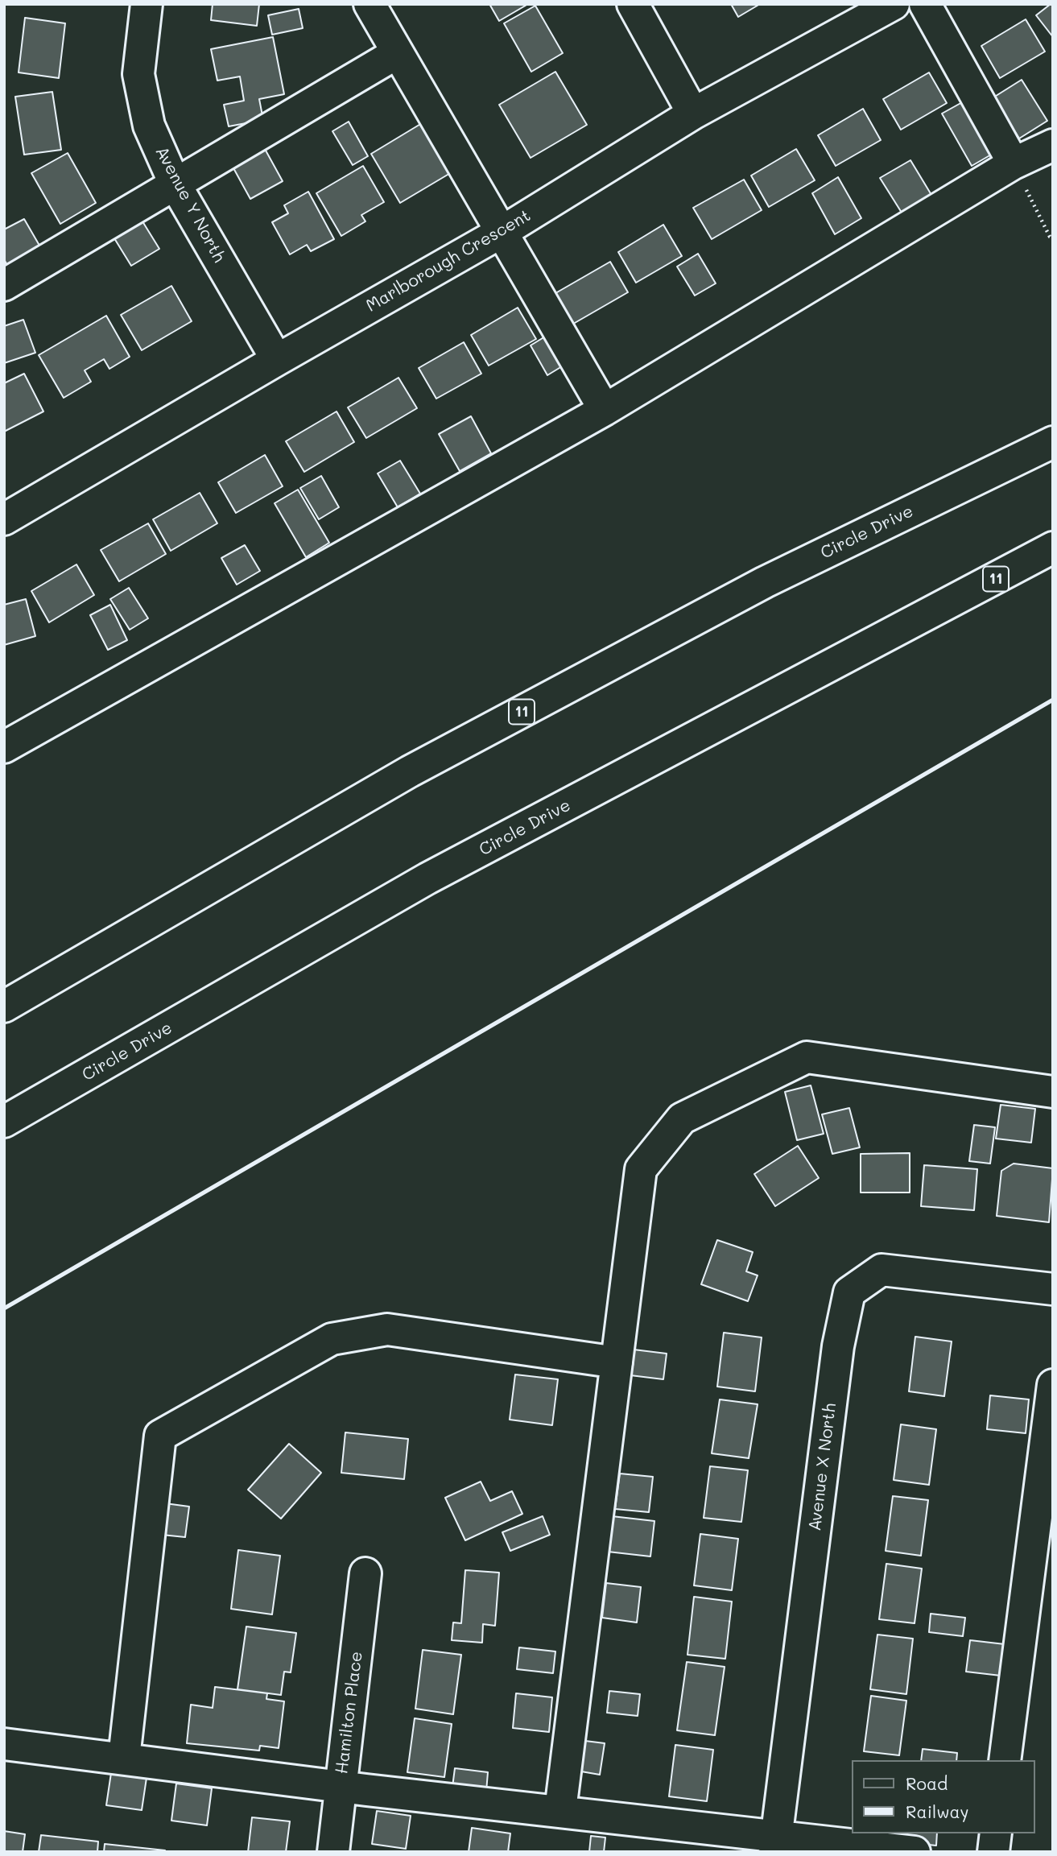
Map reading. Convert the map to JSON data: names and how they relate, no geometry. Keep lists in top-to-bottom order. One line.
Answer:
{"streets":{"main road":["Avenue Y North","Marlborough Crescent","Circle Drive","11","Avenue X North","Hamilton Place"]},"crossings":[["Avenue Y North","Marlborough Crescent"]],"legend":["Road","Railway"]}
